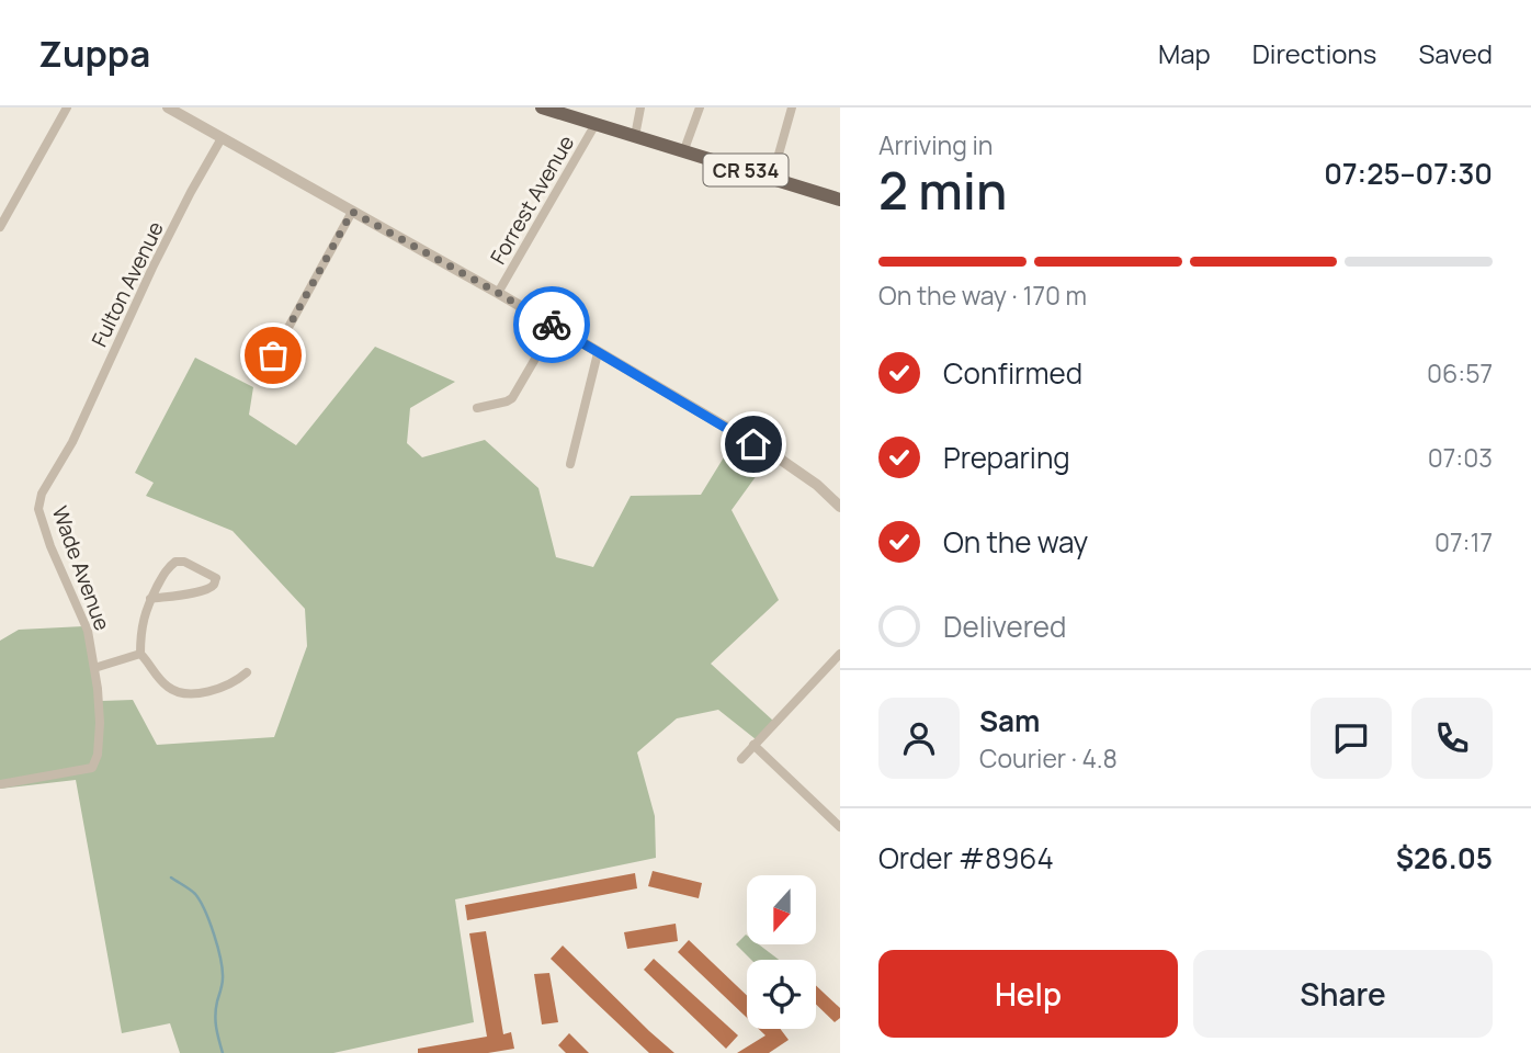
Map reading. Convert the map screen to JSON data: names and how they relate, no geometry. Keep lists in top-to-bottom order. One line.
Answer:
{"streets":{"main road":["CR 534"],"street":["Forrest Avenue","Fulton Avenue","Wade Avenue"]},"crossings":[["CR 534","Forrest Avenue"],["Fulton Avenue","Wade Avenue"]],"north":"bottom","page":{"header":"Zuppa","nav":["Map","Directions","Saved"],"heading":["2 min","Arriving in","07:25–07:30"],"panel":["Sam","Courier · 4.8","Order #8964","$26.05"],"bar":"On the way · 170 m","list":[["Confirmed","06:57"],["Preparing","07:03"],["On the way","07:17"],"Delivered"],"buttons":["Help","Share"]}}
